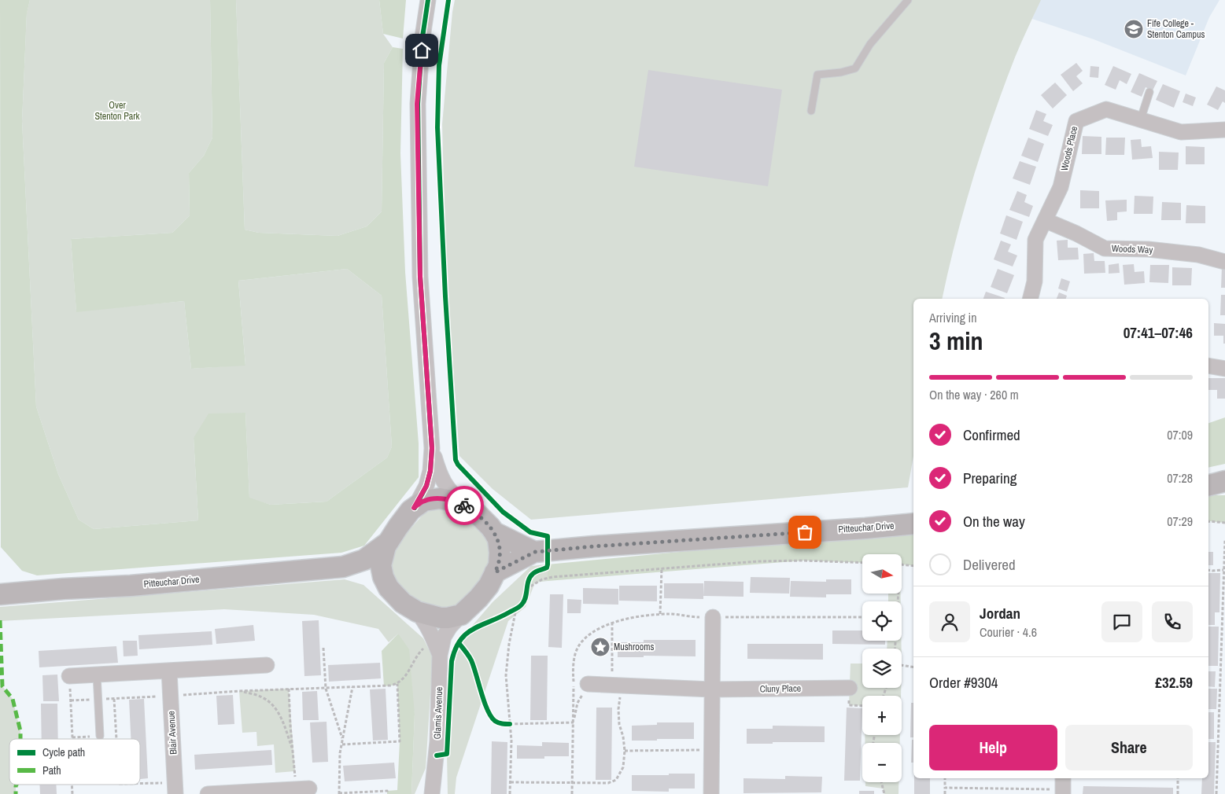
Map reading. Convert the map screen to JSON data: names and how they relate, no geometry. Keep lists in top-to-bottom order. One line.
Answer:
{"streets":{"street":["Woods Place","Woods Way","Pitteuchar Drive","Cluny Place","Glamis Avenue","Blair Avenue"]},"crossings":[["Woods Place","Woods Way"],["Pitteuchar Drive","Glamis Avenue"]],"parks":["Over Stenton Park"],"places":{"school or university":["Fife College - Stenton Campus"],"place":["Mushrooms"]},"legend":["Cycle path","Path"],"north":"right","page":{"heading":["3 min","Arriving in","07:41–07:46"],"panel":["Jordan","Courier · 4.6","Order #9304","£32.59"],"bar":"On the way · 260 m","list":[["Confirmed","07:09"],["Preparing","07:28"],["On the way","07:29"],"Delivered"],"map_buttons":["+","−"],"buttons":["Help","Share"]}}
